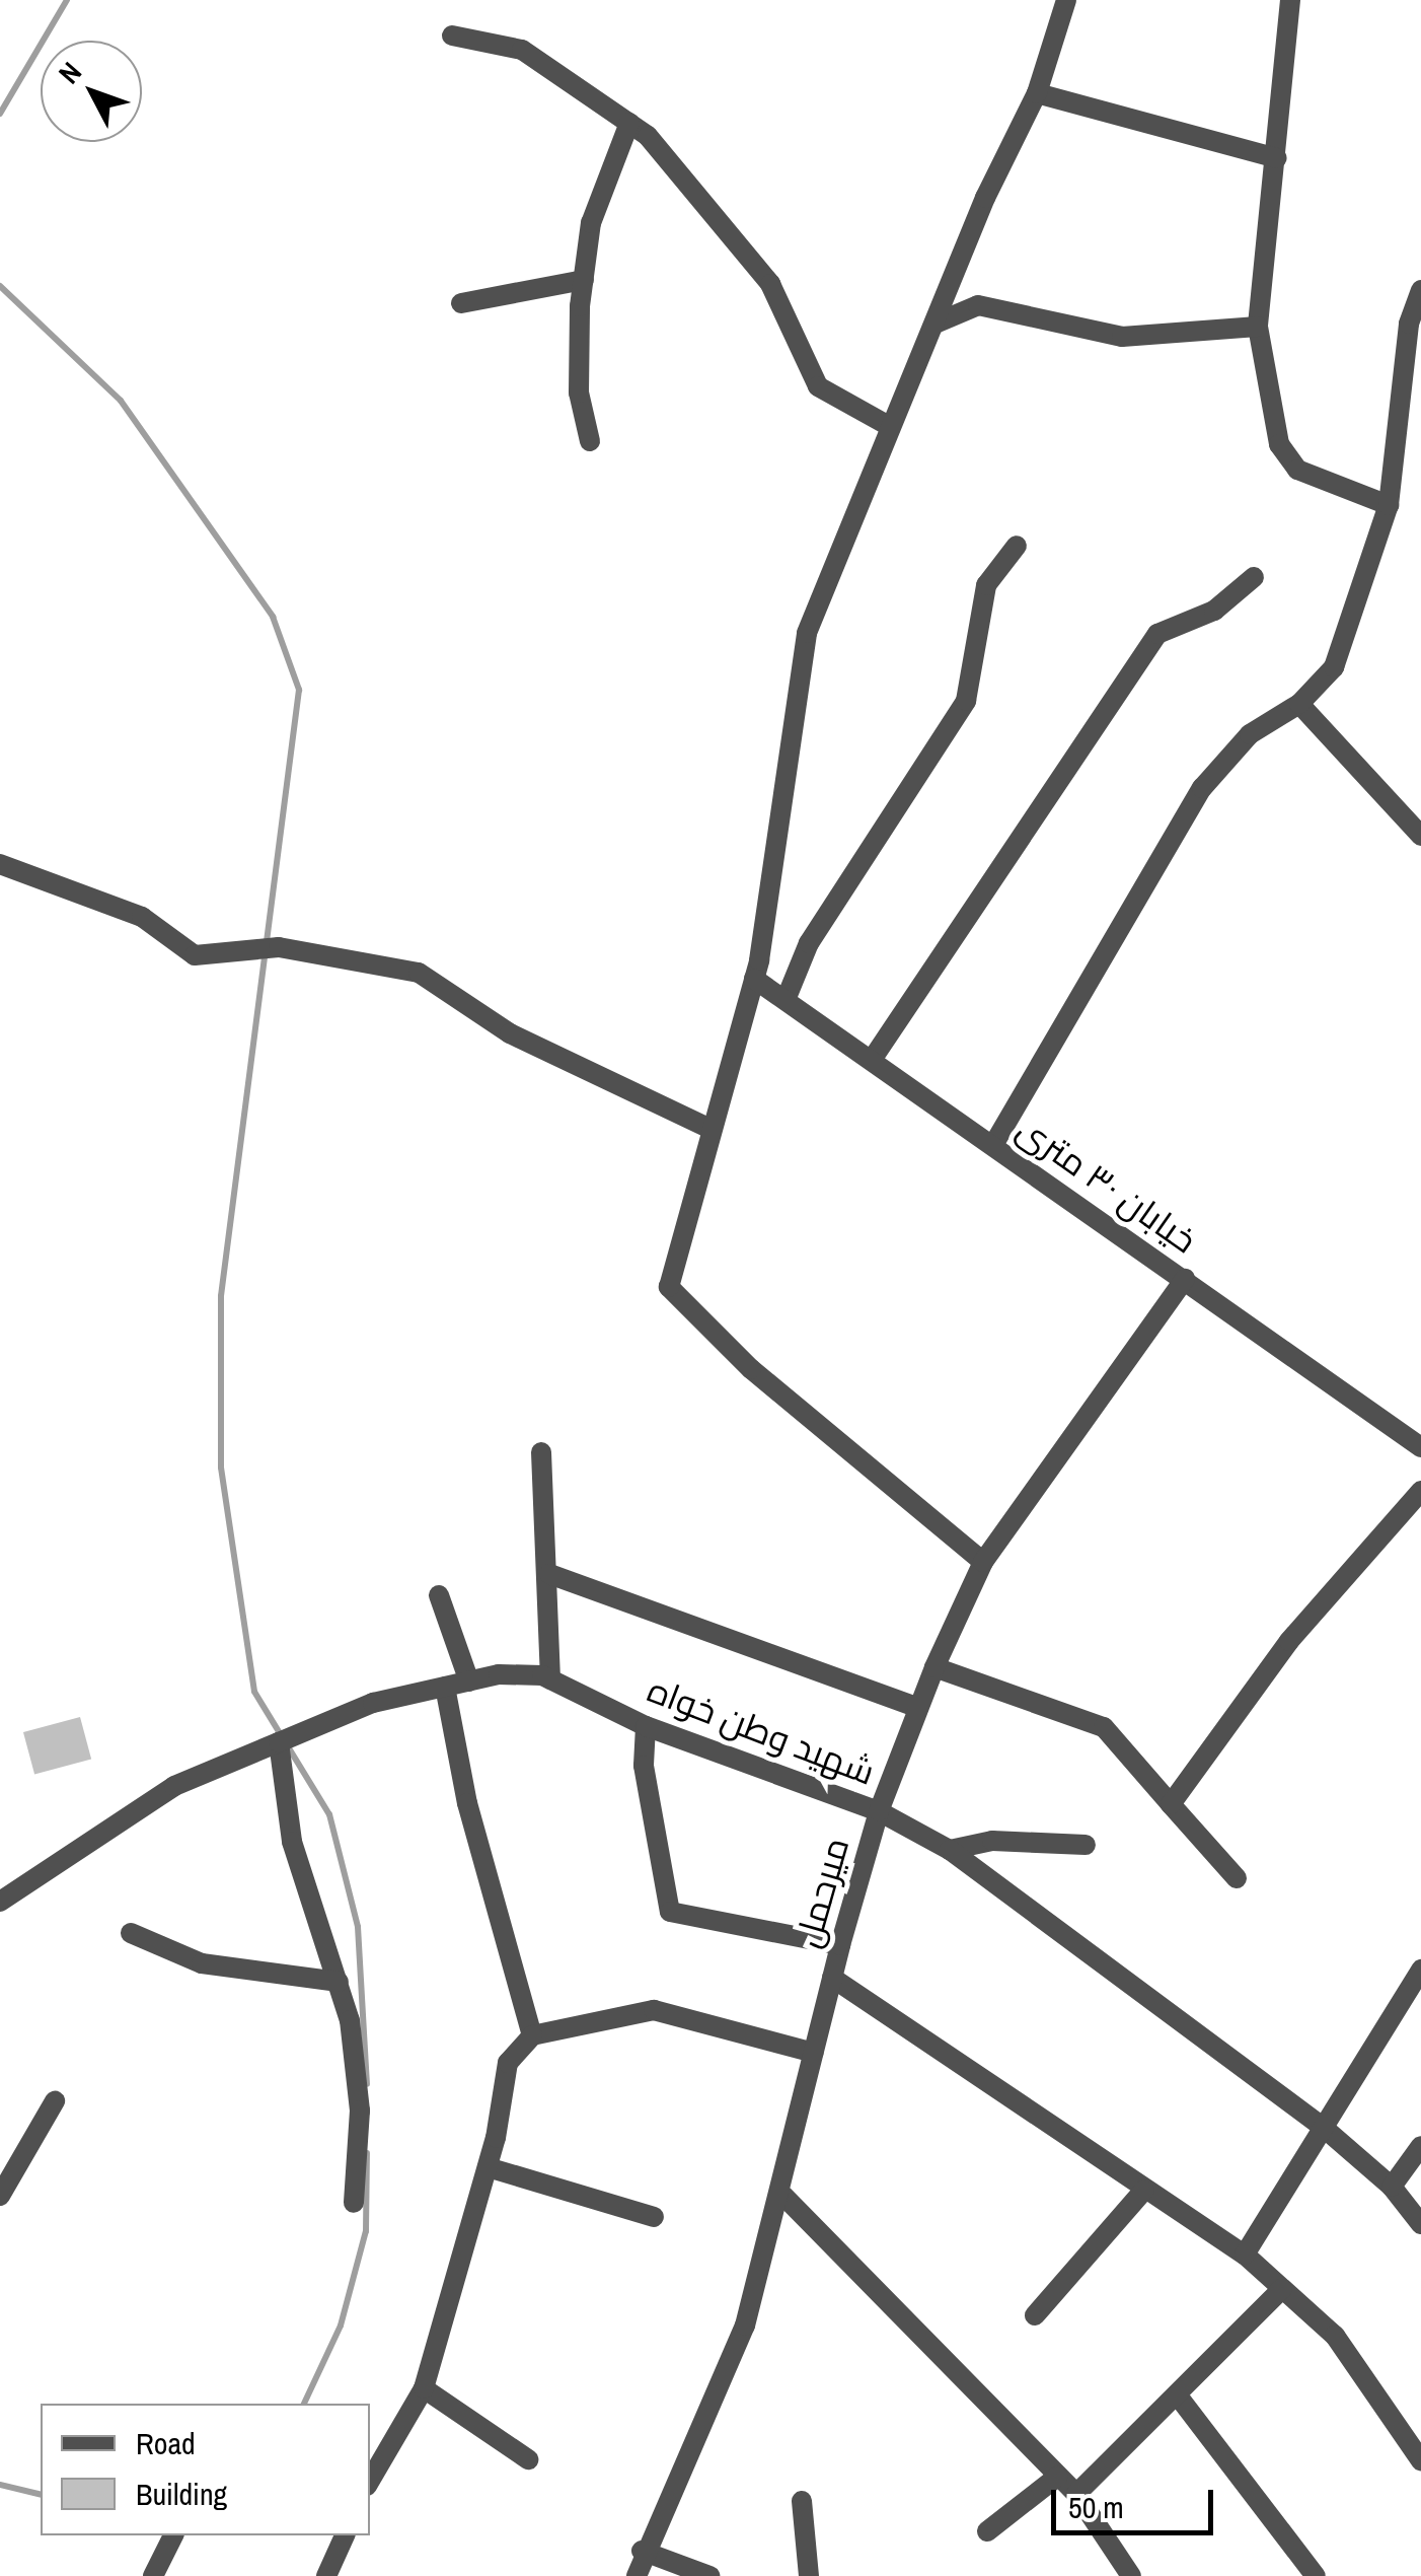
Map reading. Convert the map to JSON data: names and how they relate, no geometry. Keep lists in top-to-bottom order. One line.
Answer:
{"streets":{"street":["خیابان ۳۰ متری","شهید وطن خواه","میرحمل"]},"crossings":[["خیابان ۳۰ متری","میرحمل"],["شهید وطن خواه","میرحمل"]],"legend":["Road","Building"],"scale_bar":"50 m","north":"top left"}
